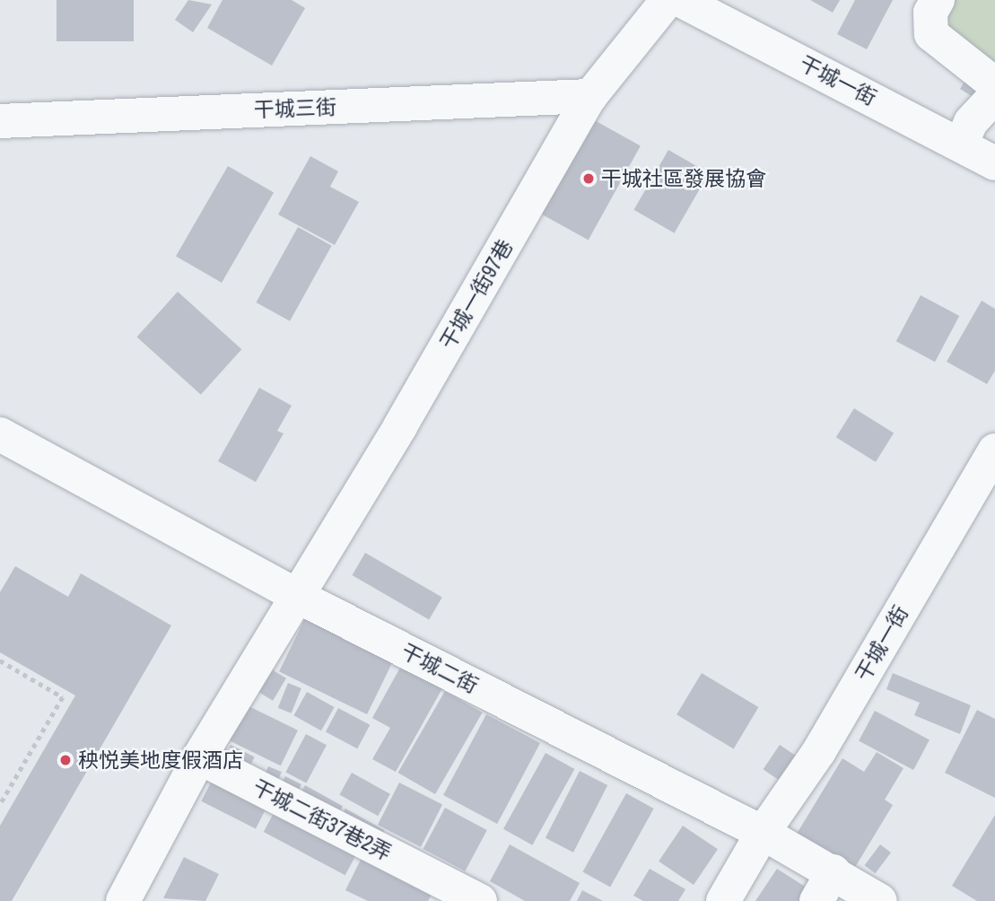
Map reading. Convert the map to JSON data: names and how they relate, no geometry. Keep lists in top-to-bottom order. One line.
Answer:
{"streets":{"street":["干城一街","干城三街","干城一街97巷","干城二街","干城二街37巷2弄"]},"crossings":[["干城一街","干城二街"],["干城三街","干城一街97巷"],["干城一街97巷","干城二街"]],"places":["干城社區發展協會","秧悦美地度假酒店"]}
